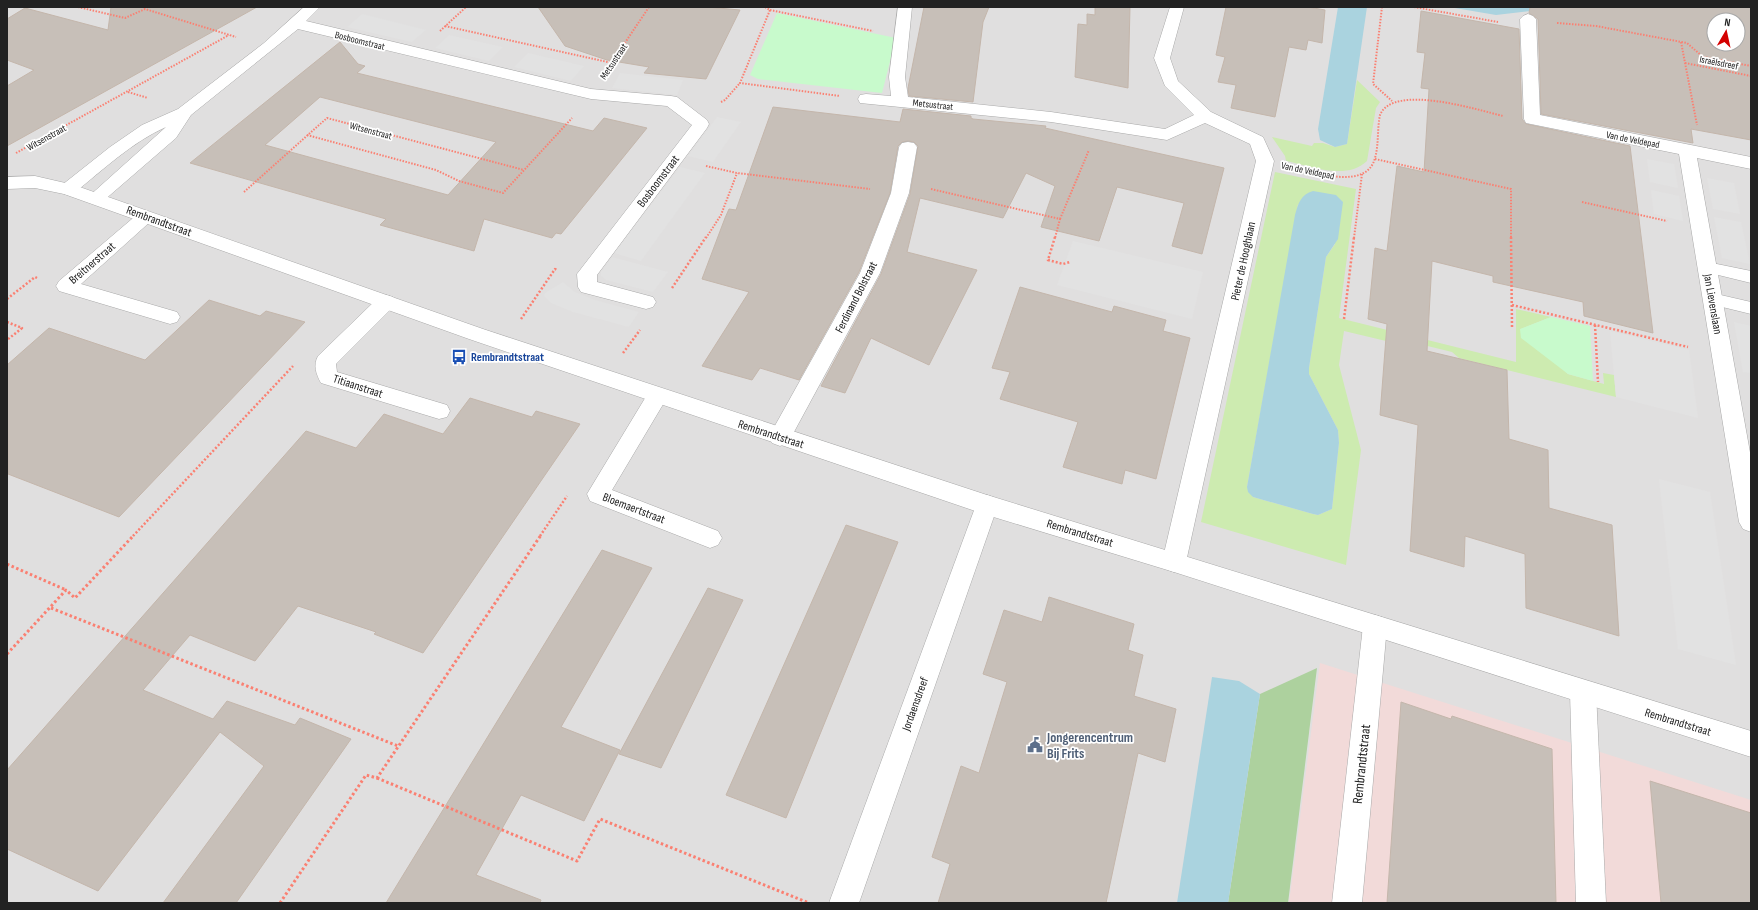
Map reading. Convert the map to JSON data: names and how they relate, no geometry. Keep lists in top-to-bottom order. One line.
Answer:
{"streets":{"street":["Bosboomstraat","Metsustraat","Van de Veldepad","Rembrandtstraat","Pieter de Hooghlaan","Breitnerstraat","Ferdinand Bolstraat","Jan Lievenslaan","Titiaanstraat","Bloemaertstraat","Jordaensdreef"],"path":["Israëlsdreef","Witsenstraat"]},"crossings":[["Bosboomstraat","Metsustraat"],["Witsenstraat","Rembrandtstraat"],["Van de Veldepad","Pieter de Hooghlaan"],["Van de Veldepad","Jan Lievenslaan"],["Rembrandtstraat","Pieter de Hooghlaan"],["Rembrandtstraat","Breitnerstraat"],["Rembrandtstraat","Ferdinand Bolstraat"],["Rembrandtstraat","Titiaanstraat"],["Rembrandtstraat","Bloemaertstraat"],["Rembrandtstraat","Jordaensdreef"]],"places":{"bus stop":["Rembrandtstraat"],"public building":["Jongerencentrum Bij Frits"]},"north":"top"}
